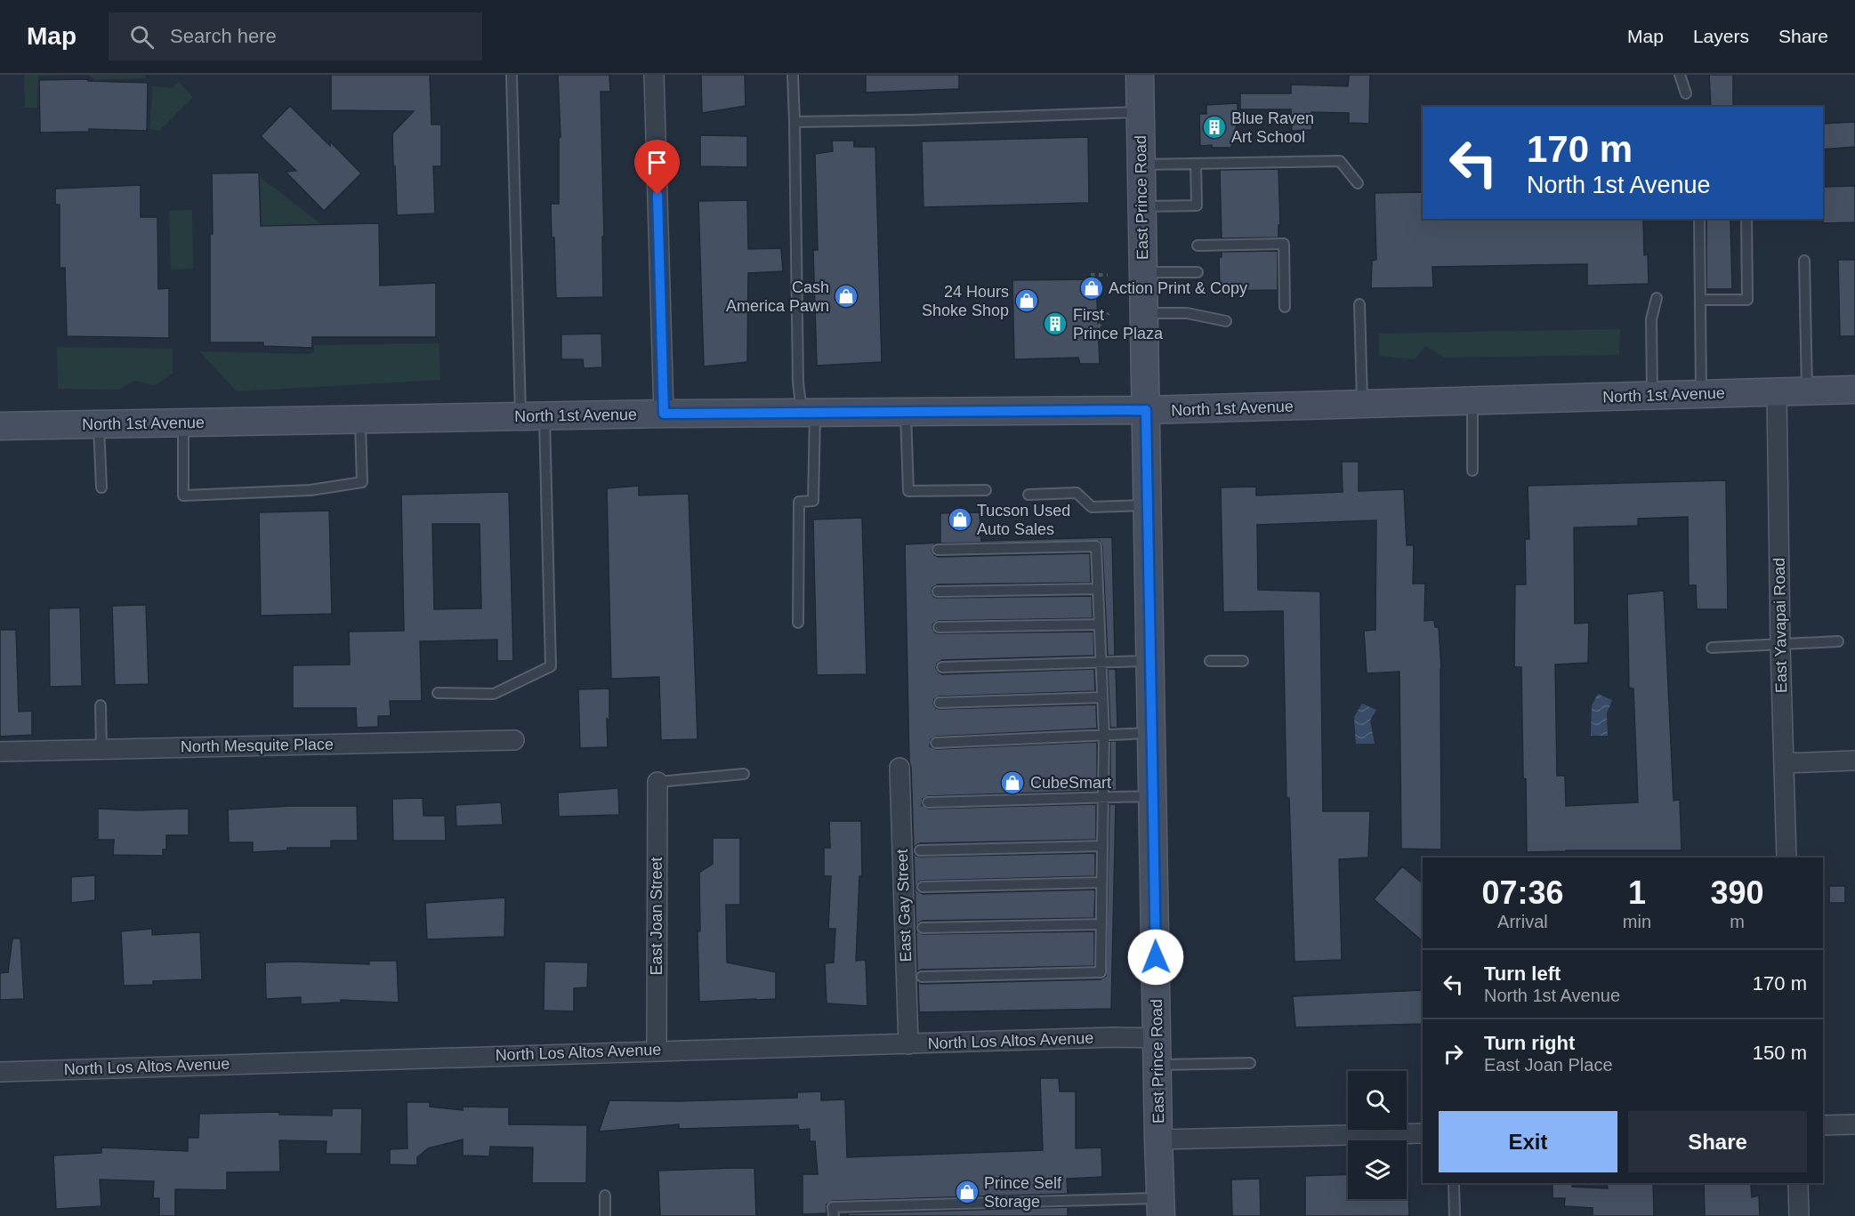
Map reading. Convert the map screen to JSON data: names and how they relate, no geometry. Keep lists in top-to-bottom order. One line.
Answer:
{"streets":{"main road":["East Prince Road","North 1st Avenue"],"street":["East Yavapai Road","North Mesquite Place","East Gay Street","East Joan Street","North Los Altos Avenue"]},"crossings":[["East Prince Road","North 1st Avenue"],["East Prince Road","North Los Altos Avenue"],["North 1st Avenue","East Yavapai Road"],["East Gay Street","North Los Altos Avenue"],["East Joan Street","North Los Altos Avenue"]],"places":{"building":["Blue Raven Art School","First Prince Plaza"],"shop":["Action Print & Copy","Cash America Pawn","24 Hours Shoke Shop","Tucson Used Auto Sales","CubeSmart","Prince Self Storage"]},"page":{"header":"Map","search":"Search here","nav":["Map","Layers","Share"],"turn":["170 m","North 1st Avenue"],"eta":["07:36","Arrival","1","min","390","m"],"list":[{"name":"Turn left","note":"North 1st Avenue","value":"170 m"},{"name":"Turn right","note":"East Joan Place","value":"150 m"}],"buttons":["Exit","Share"]}}
